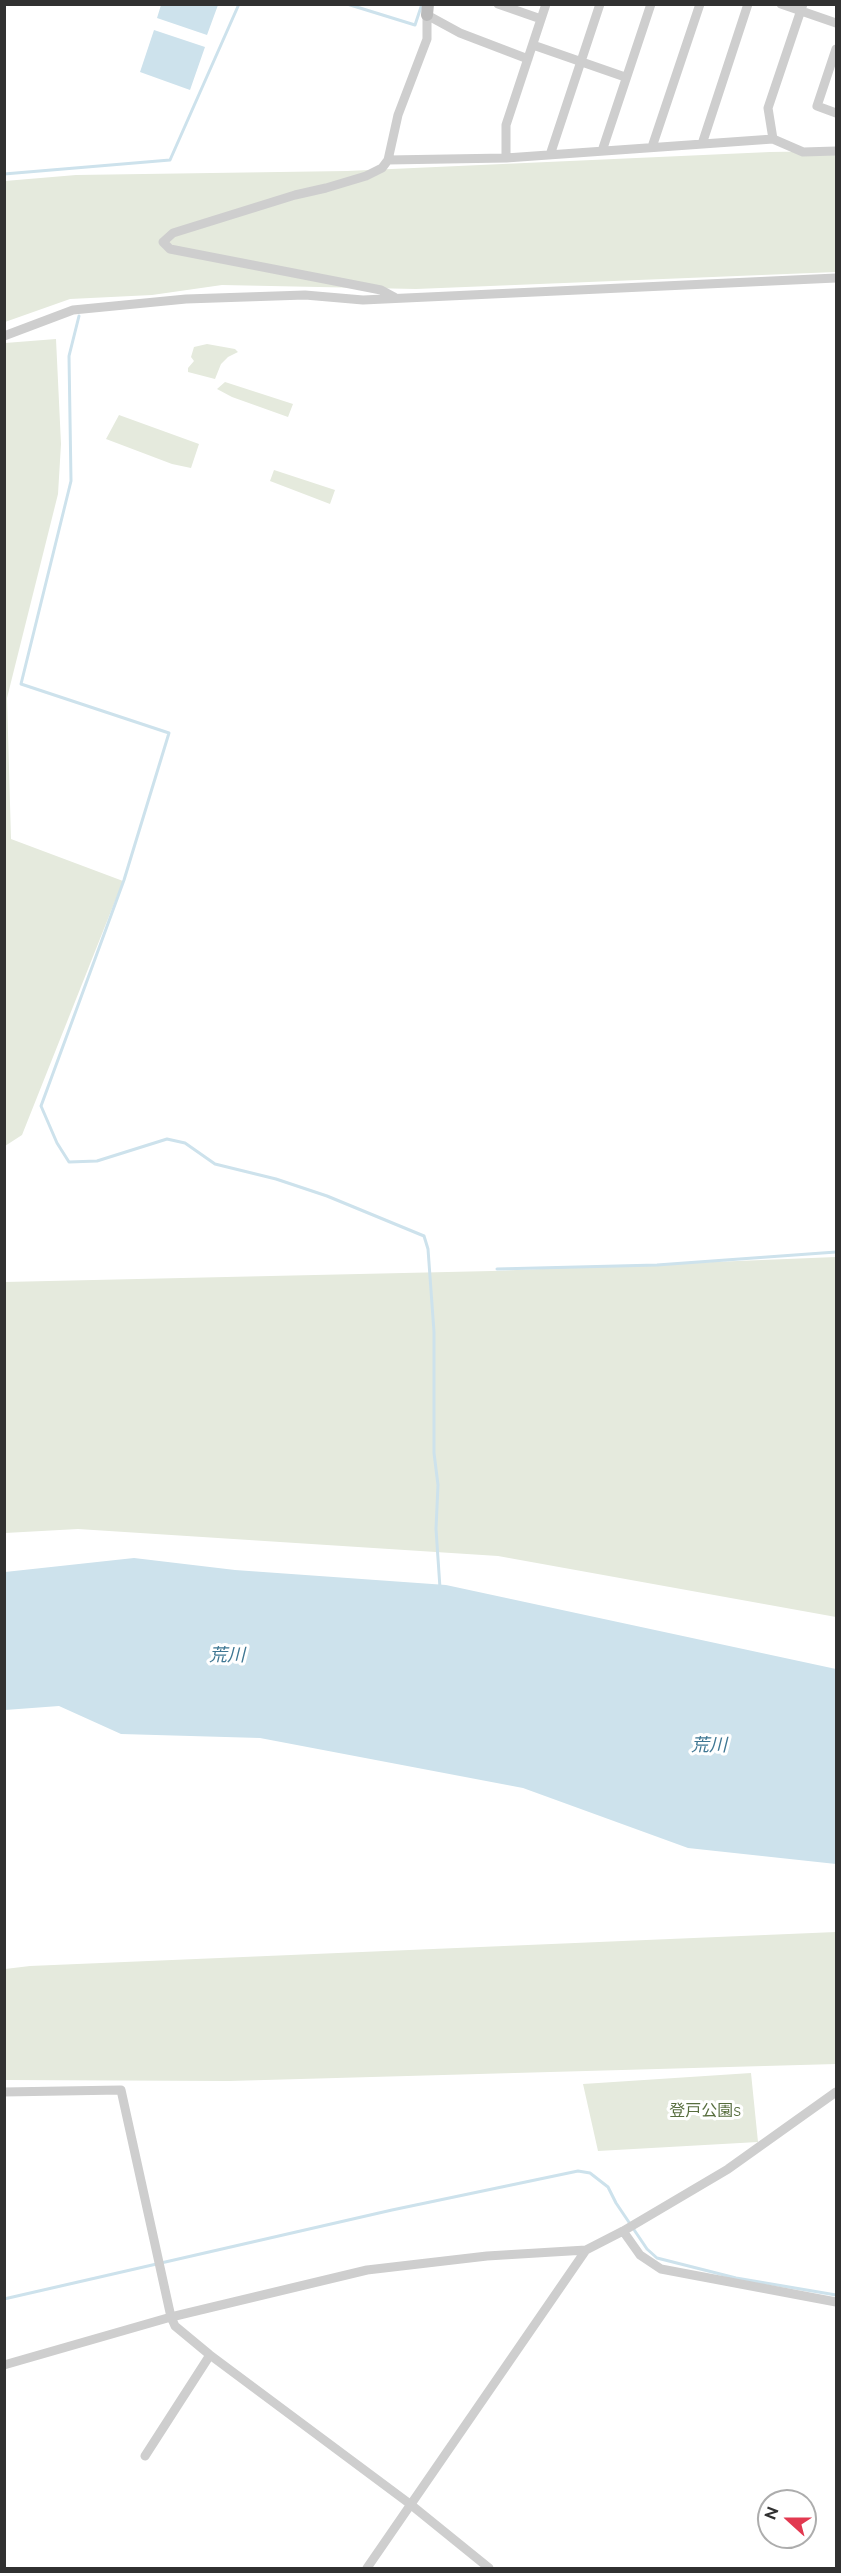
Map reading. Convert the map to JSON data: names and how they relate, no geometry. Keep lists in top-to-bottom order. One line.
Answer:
{"water":["荒川"],"parks":["登戸公園s"],"north":"left"}
